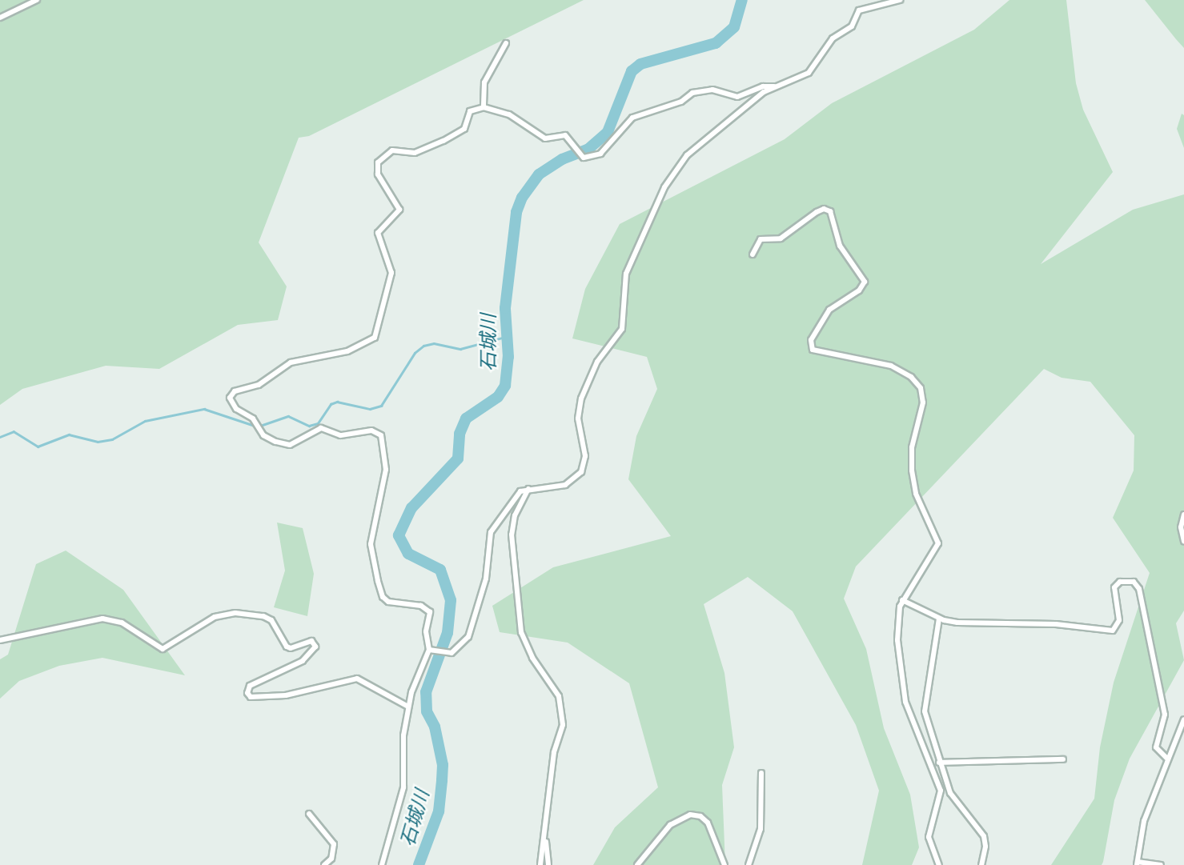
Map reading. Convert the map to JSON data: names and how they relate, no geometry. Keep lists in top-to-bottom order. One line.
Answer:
{"water":["石城川"]}
